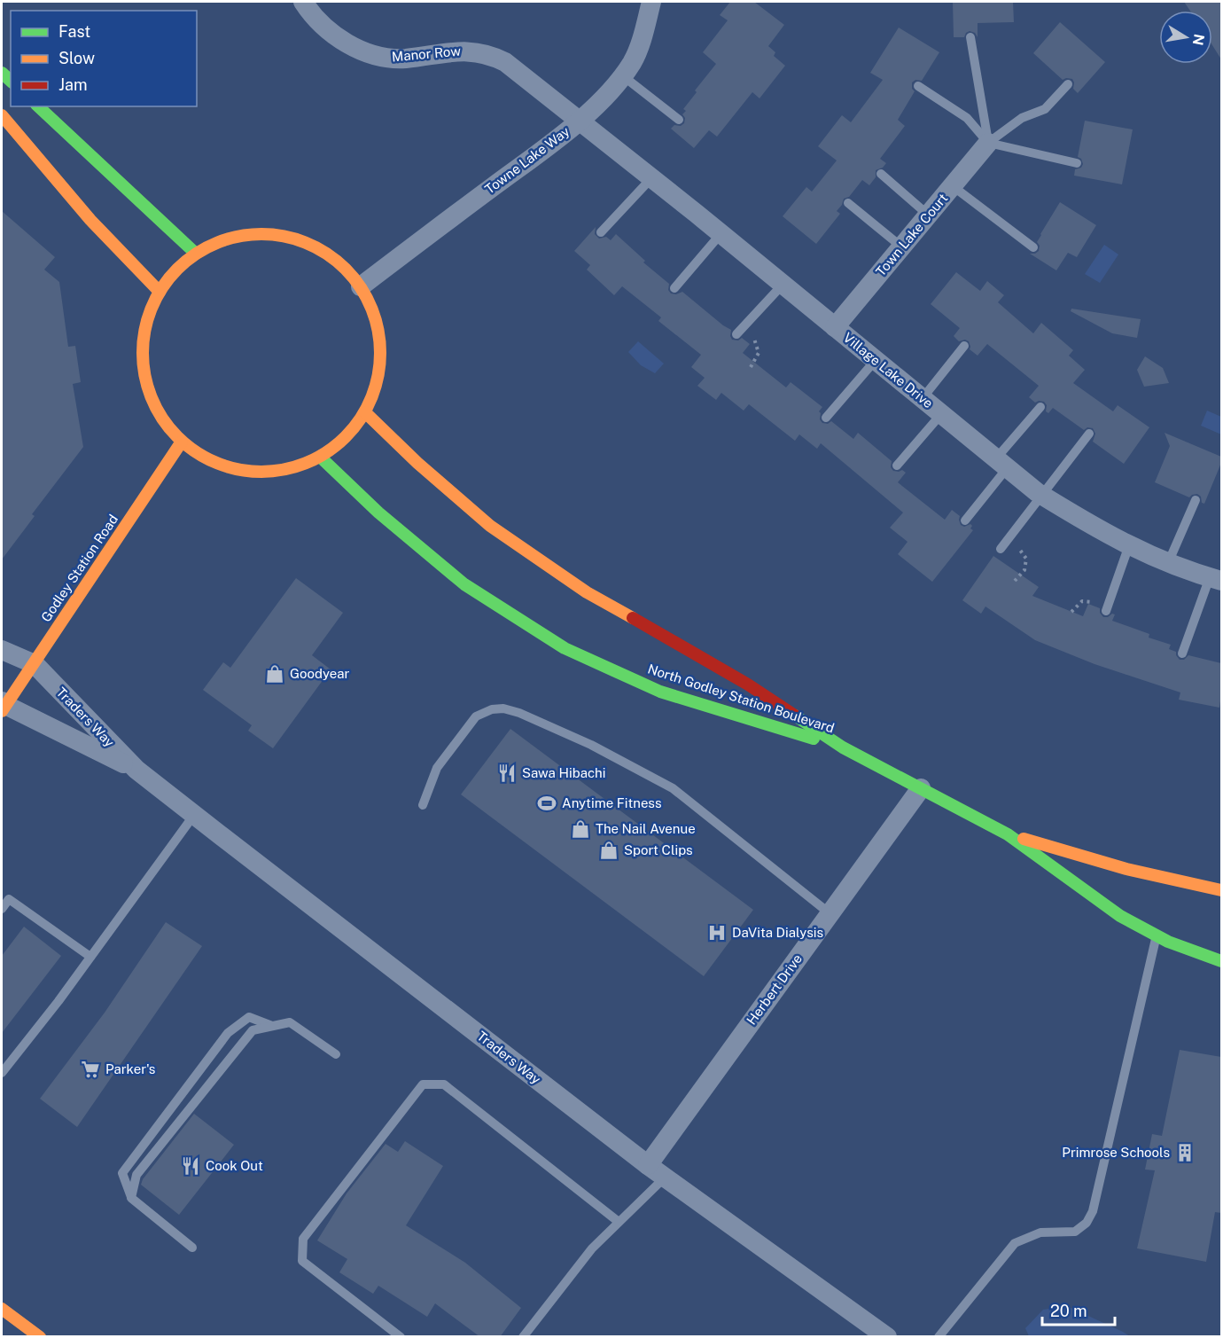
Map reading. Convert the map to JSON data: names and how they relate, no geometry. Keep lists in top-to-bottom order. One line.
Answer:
{"streets":{"street":["Manor Row","Towne Lake Way","Town Lake Court","Village Lake Drive","Godley Station Road","North Godley Station Boulevard","Traders Way","Herbert Drive"]},"crossings":[["Manor Row","Towne Lake Way"],["Manor Row","Village Lake Drive"],["Towne Lake Way","Village Lake Drive"],["Town Lake Court","Village Lake Drive"],["Godley Station Road","Traders Way"],["North Godley Station Boulevard","Herbert Drive"],["Traders Way","Herbert Drive"]],"places":{"shop":["Goodyear","The Nail Avenue","Sport Clips"],"restaurant":["Sawa Hibachi","Cook Out"],"sports":["Anytime Fitness"],"hospital":["DaVita Dialysis"],"supermarket":["Parker's"],"building":["Primrose Schools"]},"legend":["Fast","Slow","Jam"],"scale_bar":"20 m","north":"right"}
